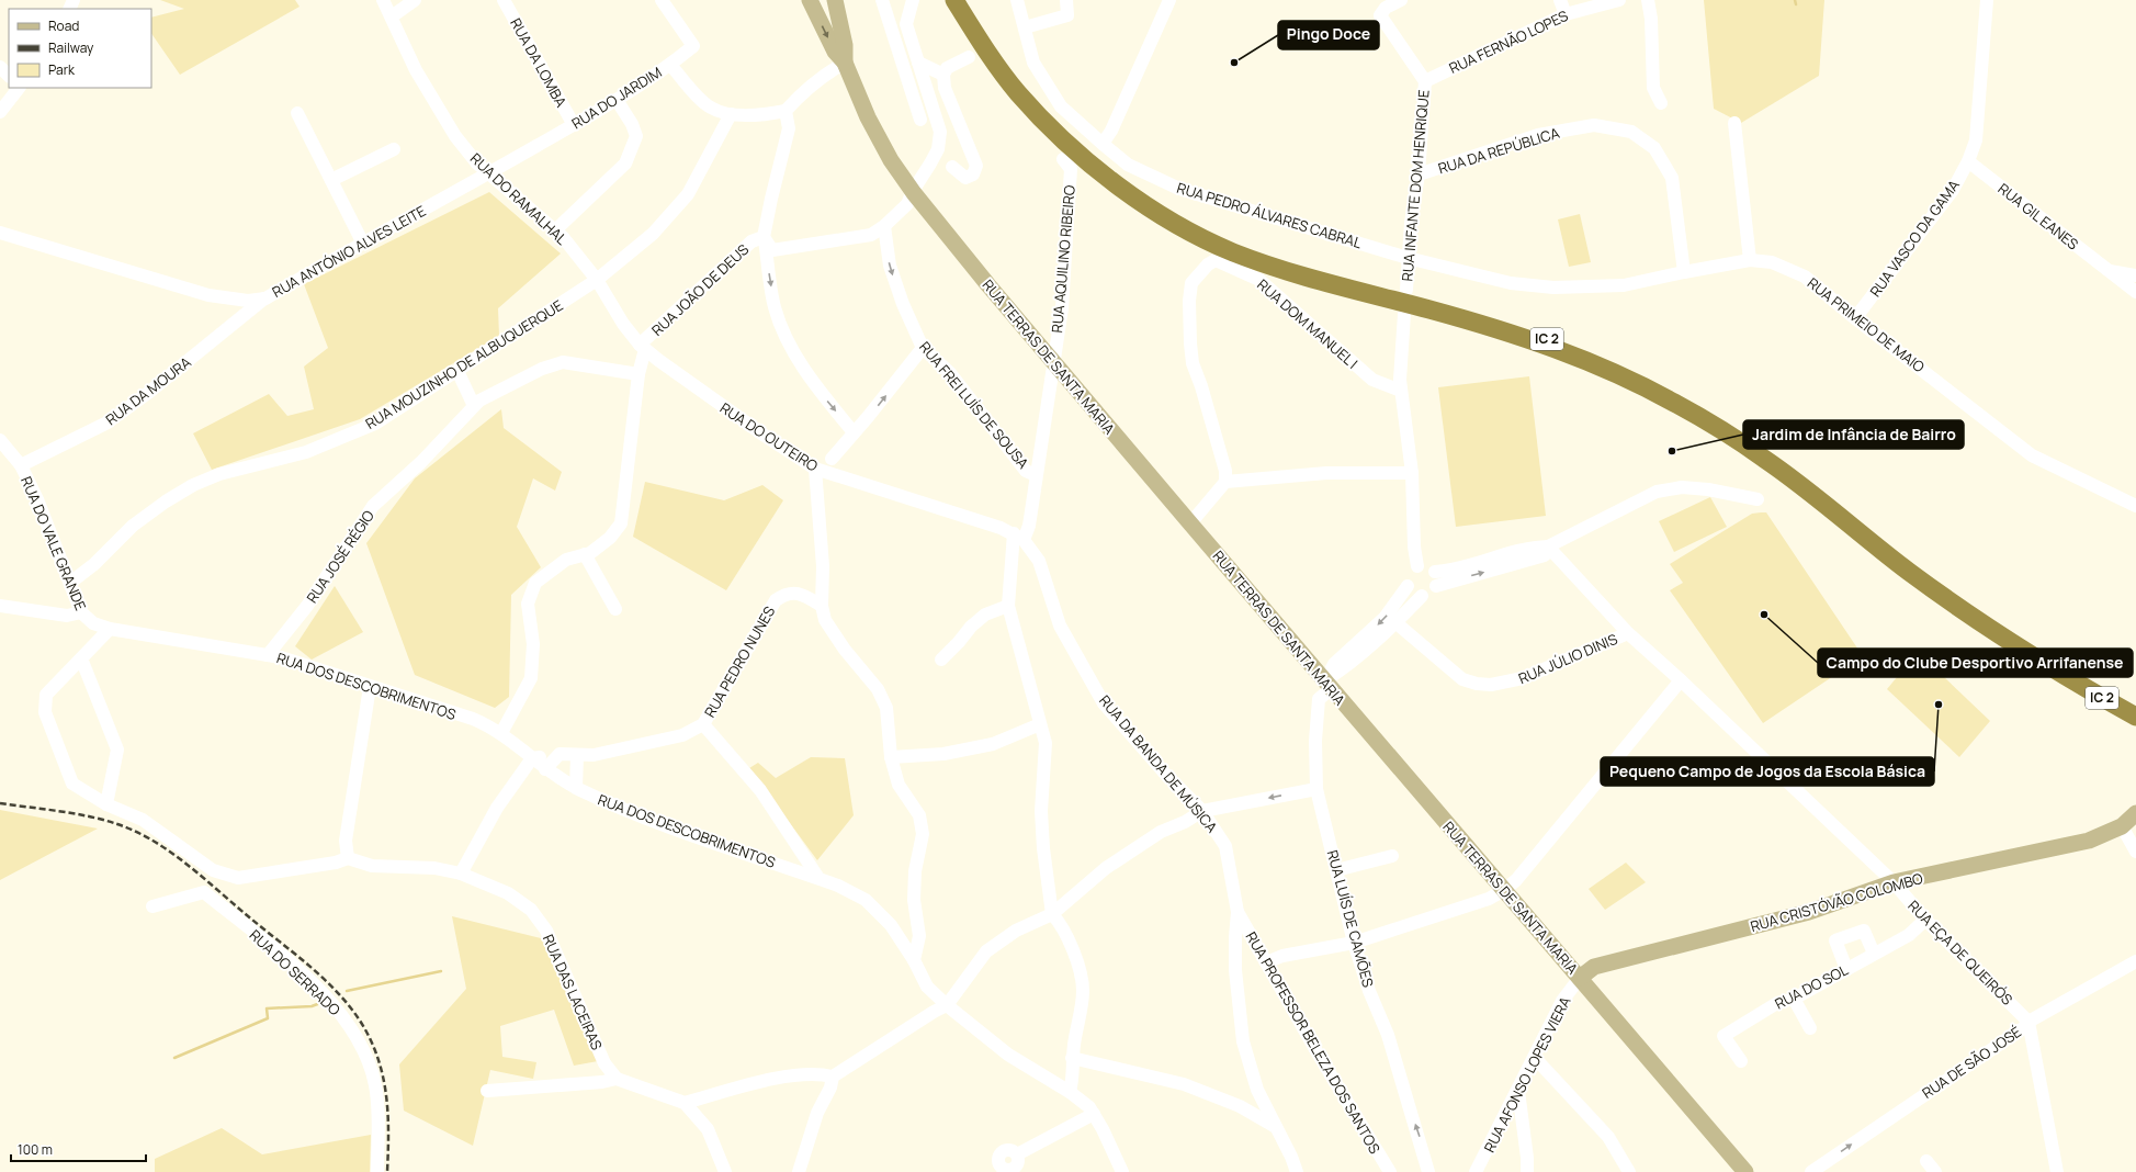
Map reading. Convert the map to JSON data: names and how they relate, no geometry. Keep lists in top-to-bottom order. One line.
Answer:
{"streets":{"highway":["IC 2"],"main road":["RUA TERRAS DE SANTA MARIA","RUA CRISTÓVÃO COLOMBO"],"street":["RUA FERNÃO LOPES","RUA DA LOMBA","RUA DO JARDIM","RUA DA REPÚBLICA","RUA INFANTE DOM HENRIQUE","RUA DO RAMALHAL","RUA PEDRO ÁLVARES CABRAL","RUA GIL EANES","RUA VASCO DA GAMA","RUA ANTÓNIO ALVES LEITE","RUA AQUILINO RIBEIRO","RUA JOÃO DE DEUS","RUA DOM MANUEL I","RUA PRIMEIO DE MAIO","RUA MOUZINHO DE ALBUQUERQUE","RUA DA MOURA","RUA FREI LUÍS DE SOUSA","RUA DO OUTEIRO","RUA DO VALE GRANDE","RUA JOSÉ RÉGIO","RUA JÚLIO DINIS","RUA PEDRO NUNES","RUA DOS DESCOBRIMENTOS","RUA DA BANDA DE MÚSICA","RUA LUÍS DE CAMÕES","RUA EÇA DE QUEIRÓS","RUA DO SERRADO","RUA DO SOL","RUA DAS LACEIRAS","RUA PROFESSOR BELEZA DOS SANTOS","RUA DE SÃO JOSÉ","RUA AFONSO LOPES VIERA"]},"crossings":[["RUA FERNÃO LOPES","RUA INFANTE DOM HENRIQUE"],["RUA DA LOMBA","RUA DO JARDIM"],["RUA DO JARDIM","RUA DO RAMALHAL"],["RUA DO JARDIM","RUA ANTÓNIO ALVES LEITE"],["RUA DA REPÚBLICA","RUA INFANTE DOM HENRIQUE"],["RUA DA REPÚBLICA","RUA PRIMEIO DE MAIO"],["RUA INFANTE DOM HENRIQUE","RUA PEDRO ÁLVARES CABRAL"],["RUA INFANTE DOM HENRIQUE","RUA PRIMEIO DE MAIO"],["RUA DO RAMALHAL","RUA ANTÓNIO ALVES LEITE"],["RUA DO RAMALHAL","RUA MOUZINHO DE ALBUQUERQUE"],["RUA DO RAMALHAL","RUA DO OUTEIRO"],["RUA PEDRO ÁLVARES CABRAL","RUA PRIMEIO DE MAIO"],["RUA GIL EANES","RUA VASCO DA GAMA"],["RUA VASCO DA GAMA","RUA PRIMEIO DE MAIO"],["RUA ANTÓNIO ALVES LEITE","RUA DA MOURA"],["RUA AQUILINO RIBEIRO","RUA TERRAS DE SANTA MARIA"],["RUA AQUILINO RIBEIRO","RUA FREI LUÍS DE SOUSA"],["RUA AQUILINO RIBEIRO","RUA DO OUTEIRO"],["RUA AQUILINO RIBEIRO","RUA DA BANDA DE MÚSICA"],["RUA JOÃO DE DEUS","RUA DO OUTEIRO"],["RUA TERRAS DE SANTA MARIA","RUA CRISTÓVÃO COLOMBO"],["RUA TERRAS DE SANTA MARIA","RUA LUÍS DE CAMÕES"],["RUA TERRAS DE SANTA MARIA","RUA AFONSO LOPES VIERA"],["RUA MOUZINHO DE ALBUQUERQUE","RUA DO VALE GRANDE"],["RUA DA MOURA","RUA DO VALE GRANDE"],["RUA DO OUTEIRO","RUA DA BANDA DE MÚSICA"],["RUA DO VALE GRANDE","RUA DOS DESCOBRIMENTOS"],["RUA JOSÉ RÉGIO","RUA DOS DESCOBRIMENTOS"],["RUA JÚLIO DINIS","RUA EÇA DE QUEIRÓS"],["RUA PEDRO NUNES","RUA DOS DESCOBRIMENTOS"],["RUA DA BANDA DE MÚSICA","RUA PROFESSOR BELEZA DOS SANTOS"],["RUA CRISTÓVÃO COLOMBO","RUA EÇA DE QUEIRÓS"],["RUA CRISTÓVÃO COLOMBO","RUA AFONSO LOPES VIERA"],["RUA EÇA DE QUEIRÓS","RUA DO SOL"],["RUA EÇA DE QUEIRÓS","RUA DE SÃO JOSÉ"]],"one_way":["RUA LUÍS DE CAMÕES","RUA DE SÃO JOSÉ"],"places":["Pingo Doce","Jardim de Infância de Bairro","Campo do Clube Desportivo Arrifanense","Pequeno Campo de Jogos da Escola Básica"],"legend":["Road","Railway","Park"],"scale_bar":"100 m"}
